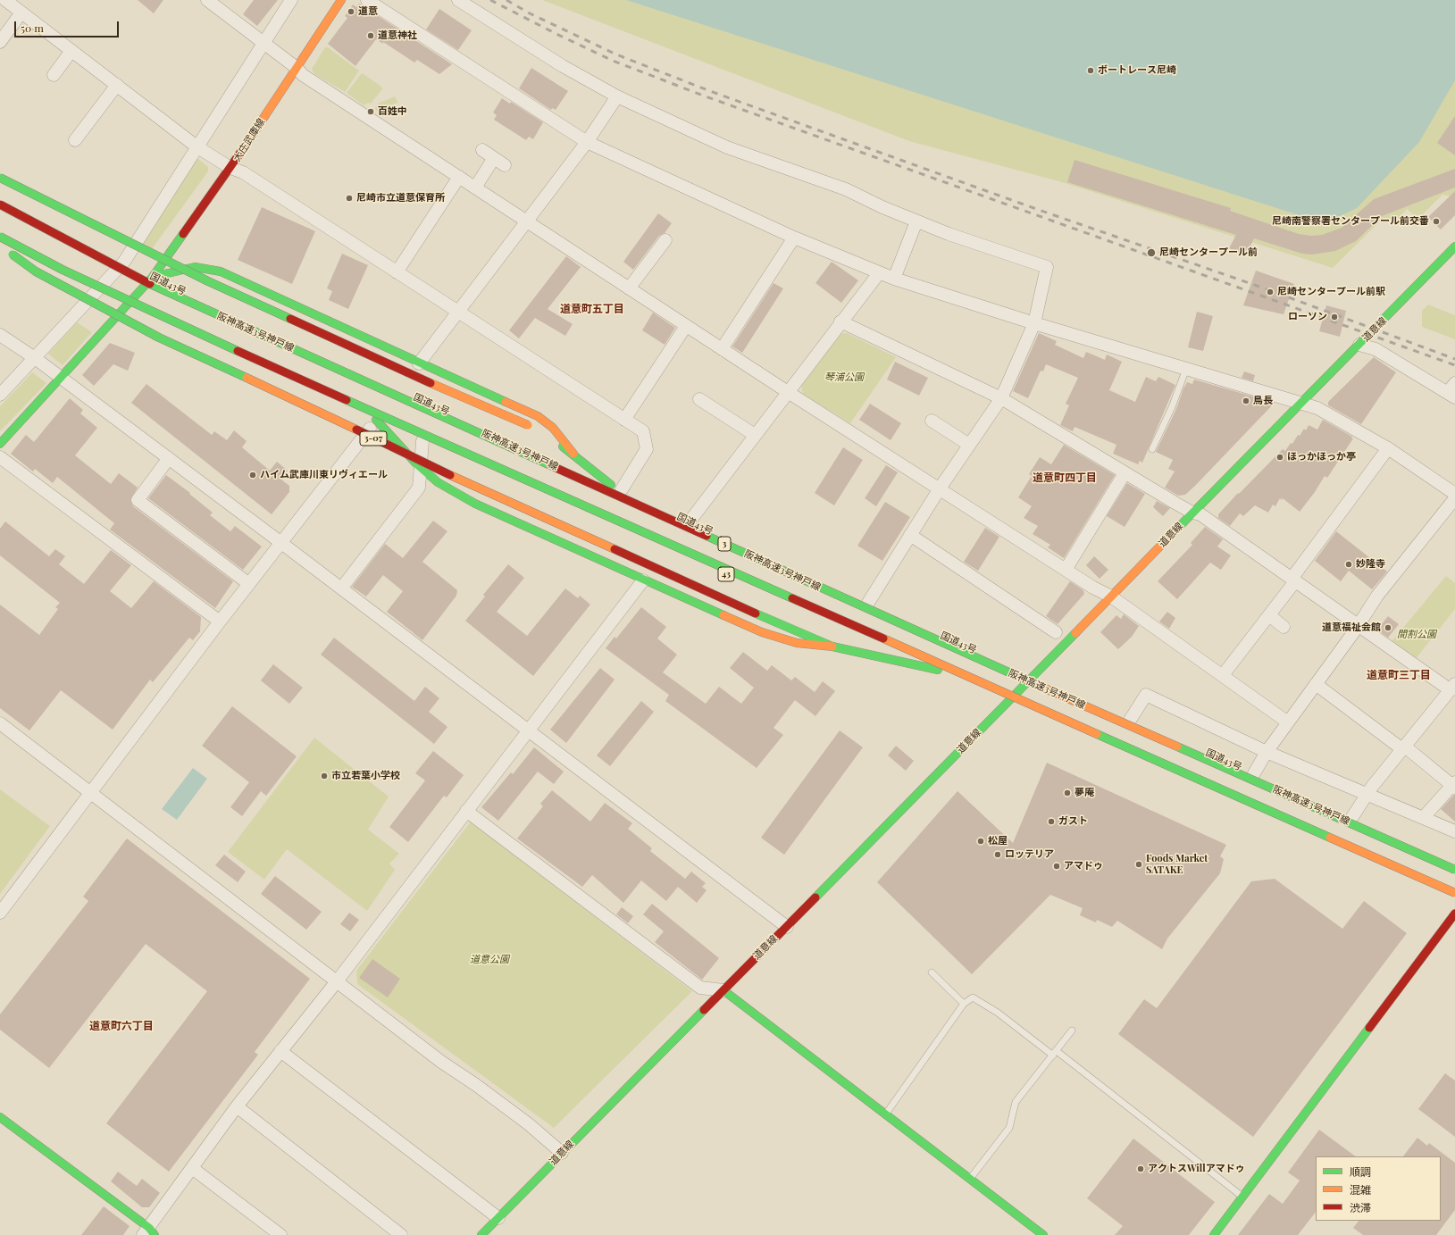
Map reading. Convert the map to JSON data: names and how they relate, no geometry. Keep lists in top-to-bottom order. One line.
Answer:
{"streets":{"main road":["大庄武庫線","国道43号","道意線","阪神高速3号神戸線","3-07","3","43"]},"crossings":[["大庄武庫線","国道43号"],["大庄武庫線","43"],["国道43号","道意線"],["道意線","43"],["3-07","43"]],"districts":["道意町五丁目","道意町四丁目","道意町三丁目","道意町六丁目"],"parks":["琴浦公園","間割公園","道意公園"],"places":["道意","道意神社","ボートレース尼崎","百姓中","尼崎市立道意保育所","尼崎南警察署センタープール前交番","尼崎センタープール前","尼崎センタープール前駅","ローソン","鳥長","ほっかほっか亭","ハイム武庫川東リヴィエール","妙隆寺","道意福祉会館","市立若葉小学校","夢庵","ガスト","松屋","ロッテリア","Foods Market SATAKE","アマドゥ","アクトスWillアマドゥ"],"legend":["順調","混雑","渋滞"],"scale_bar":"50 m"}
